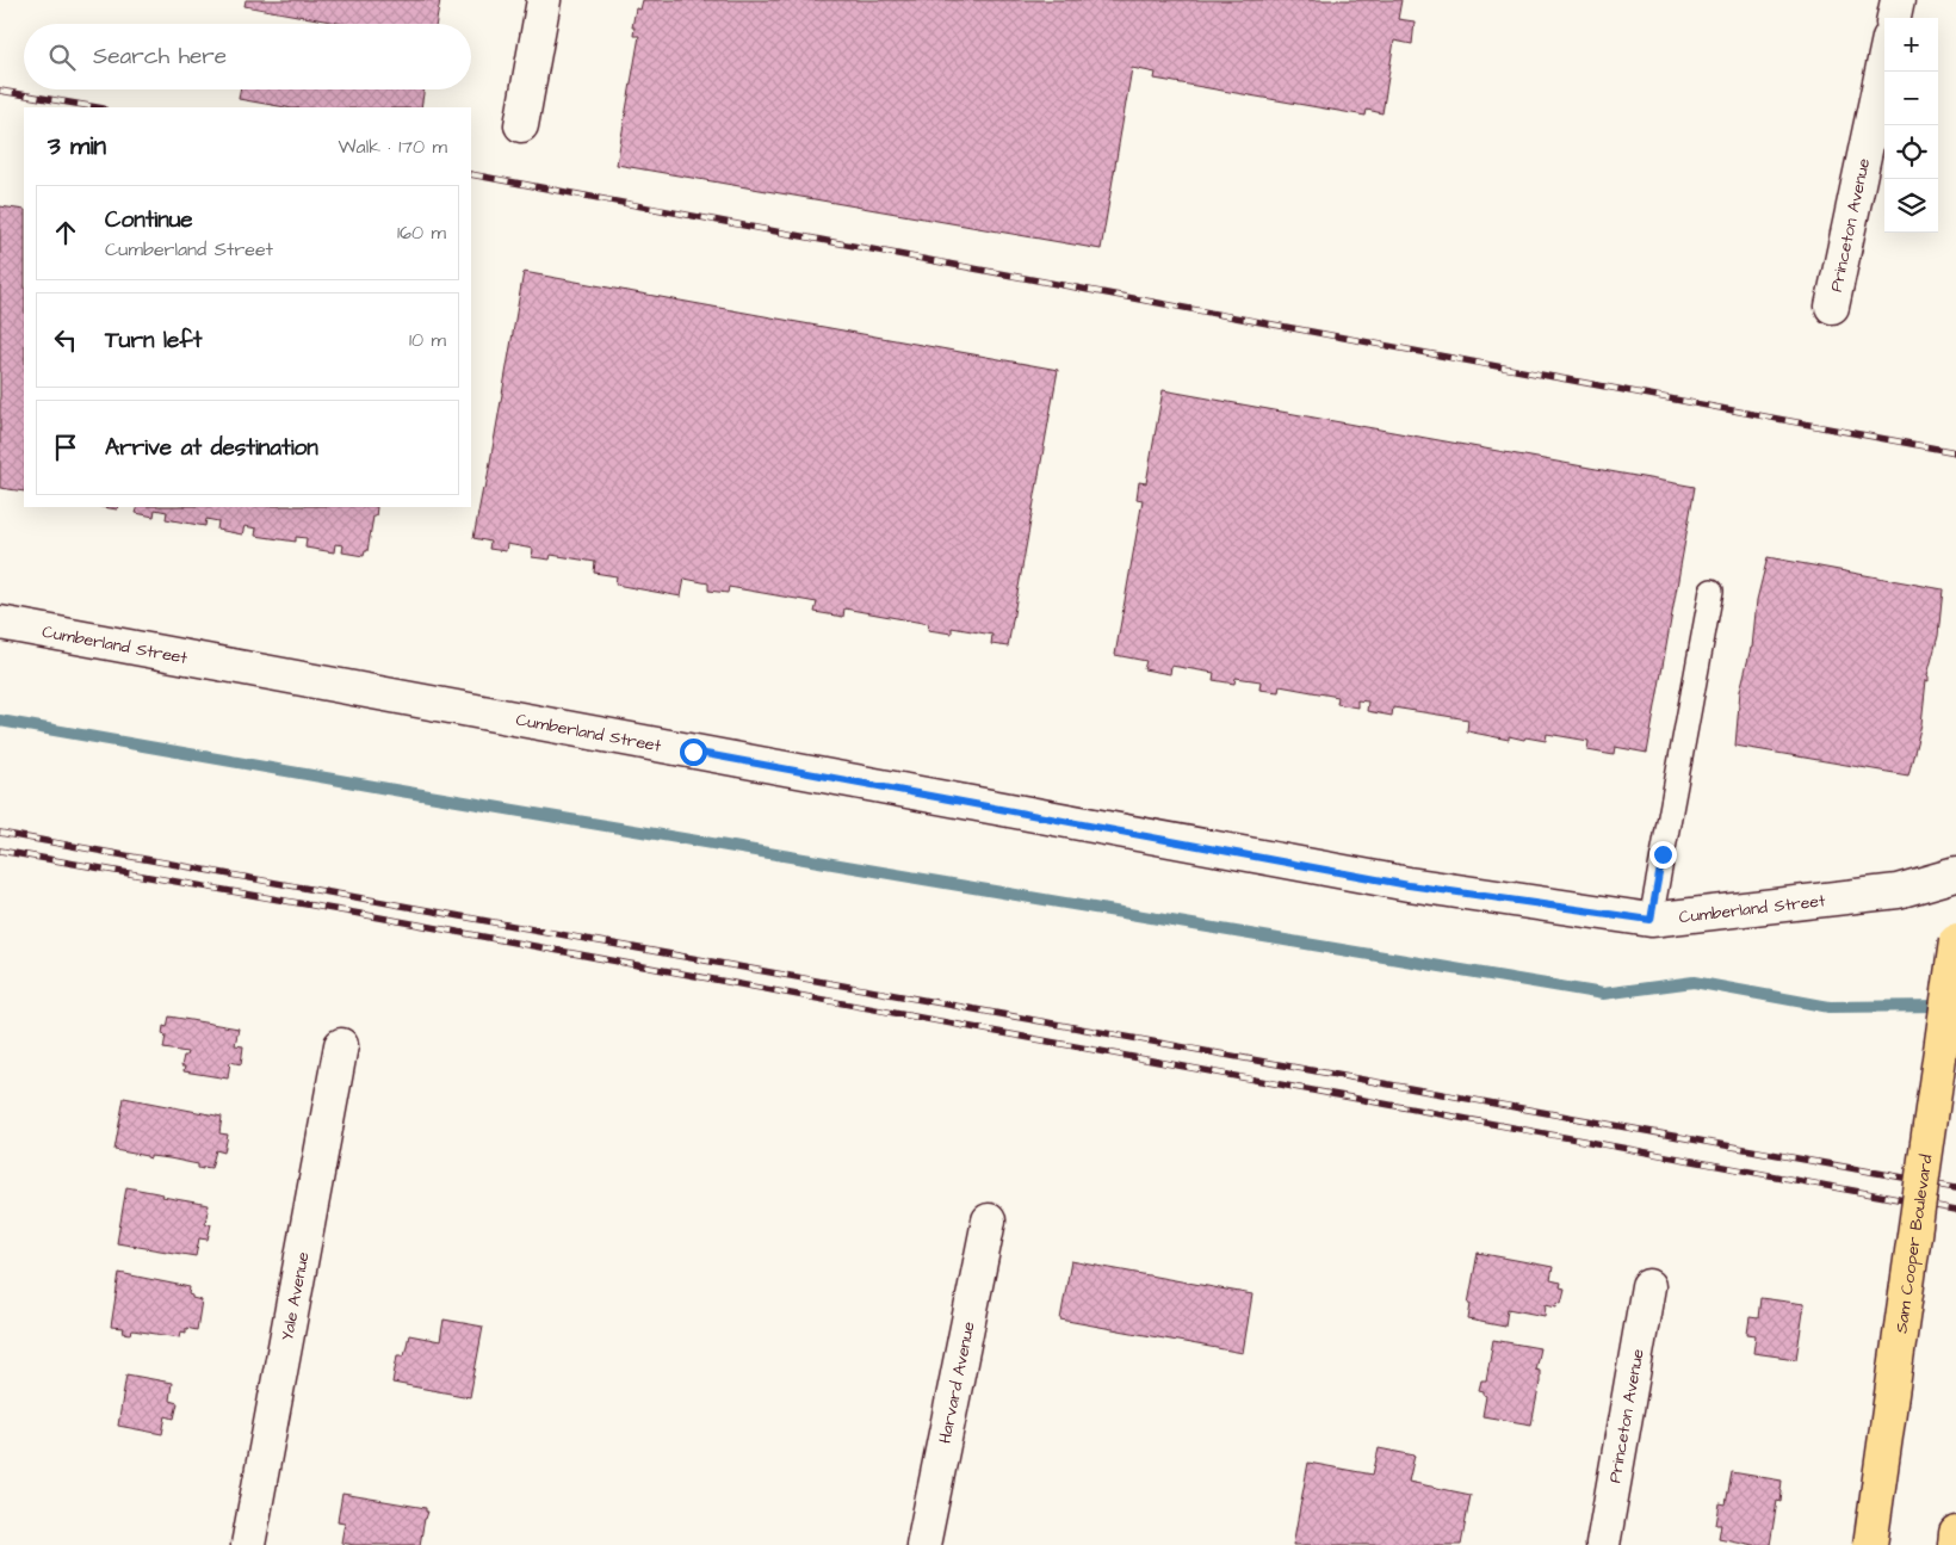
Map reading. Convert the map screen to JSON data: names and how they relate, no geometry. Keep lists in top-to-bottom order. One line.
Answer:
{"streets":{"main road":["Sam Cooper Boulevard"],"street":["Princeton Avenue","Cumberland Street","Yale Avenue","Harvard Avenue"]},"page":{"map_buttons":["+","−"],"search":"Search here","heading":["3 min","Walk · 170 m"],"list":[["Continue","Cumberland Street","160 m"],["Turn left","10 m"],"Arrive at destination"]}}
